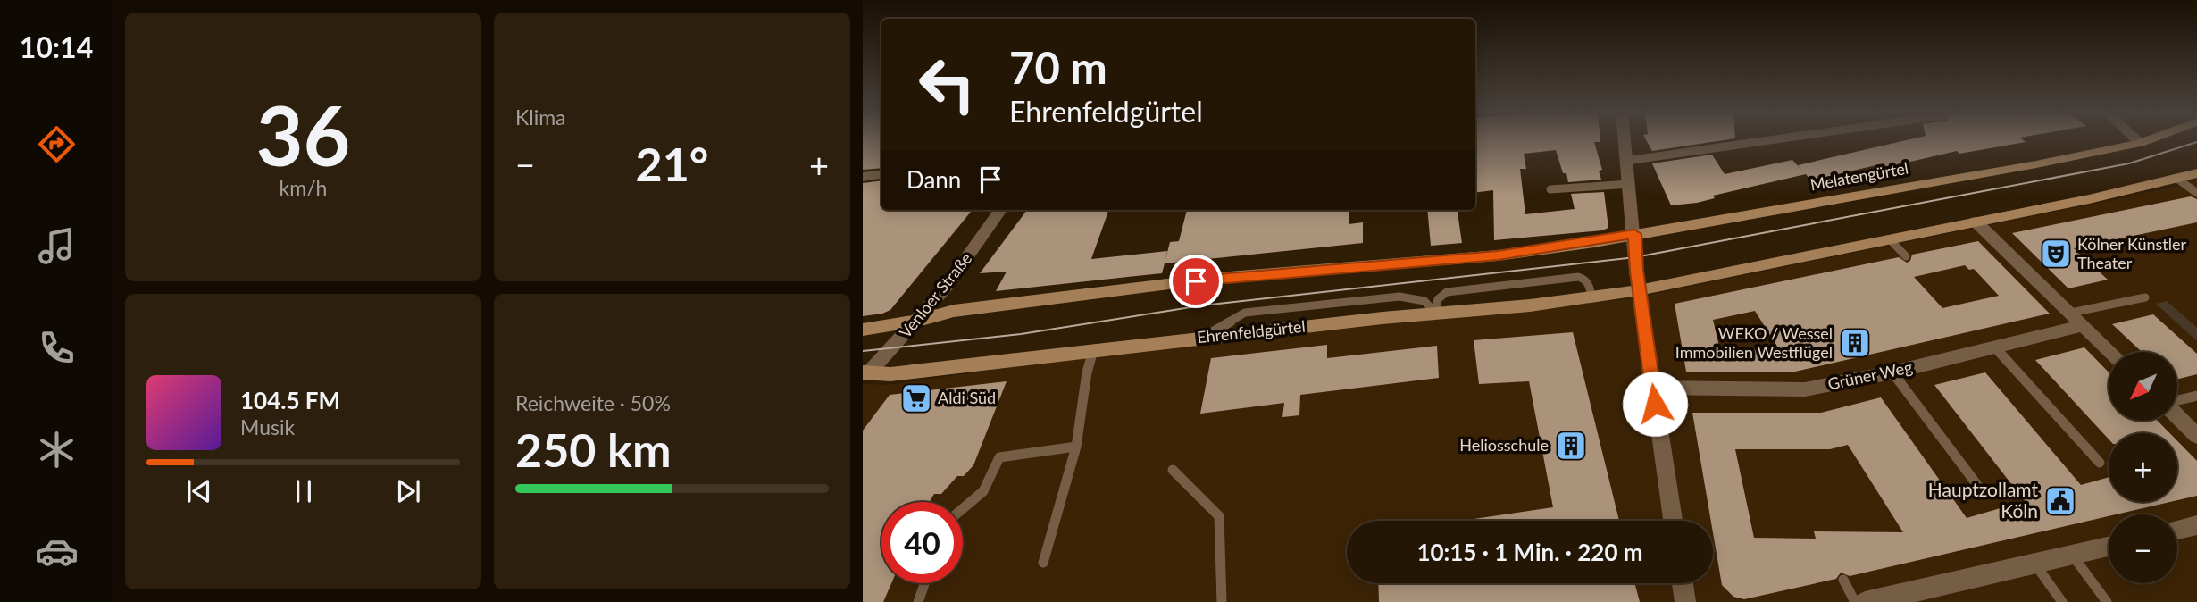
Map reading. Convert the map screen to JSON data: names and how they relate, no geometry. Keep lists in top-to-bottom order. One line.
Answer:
{"streets":{"main road":["Melatengürtel","Ehrenfeldgürtel"],"street":["Venloer Straße","Grüner Weg"]},"crossings":[["Venloer Straße","Ehrenfeldgürtel"]],"places":{"theatre":["Kölner Künstler Theater"],"building":["WEKO / Wessel Immobilien Westflügel","Heliosschule"],"supermarket":["Aldi Süd"],"public building":["Hauptzollamt Köln"]},"north":"bottom left","page":{"tabs":"10:14","tile":[["36","km/h"],"Klima",["Reichweite · 50%","250 km"]],"turn":["70 m","Ehrenfeldgürtel"],"heat":["−","21°","+"],"then":"Dann","map_buttons":["+","−"],"song":["104.5 FM","Musik"],"limit":"40","trip":"10:15 · 1 Min. · 220 m"}}
